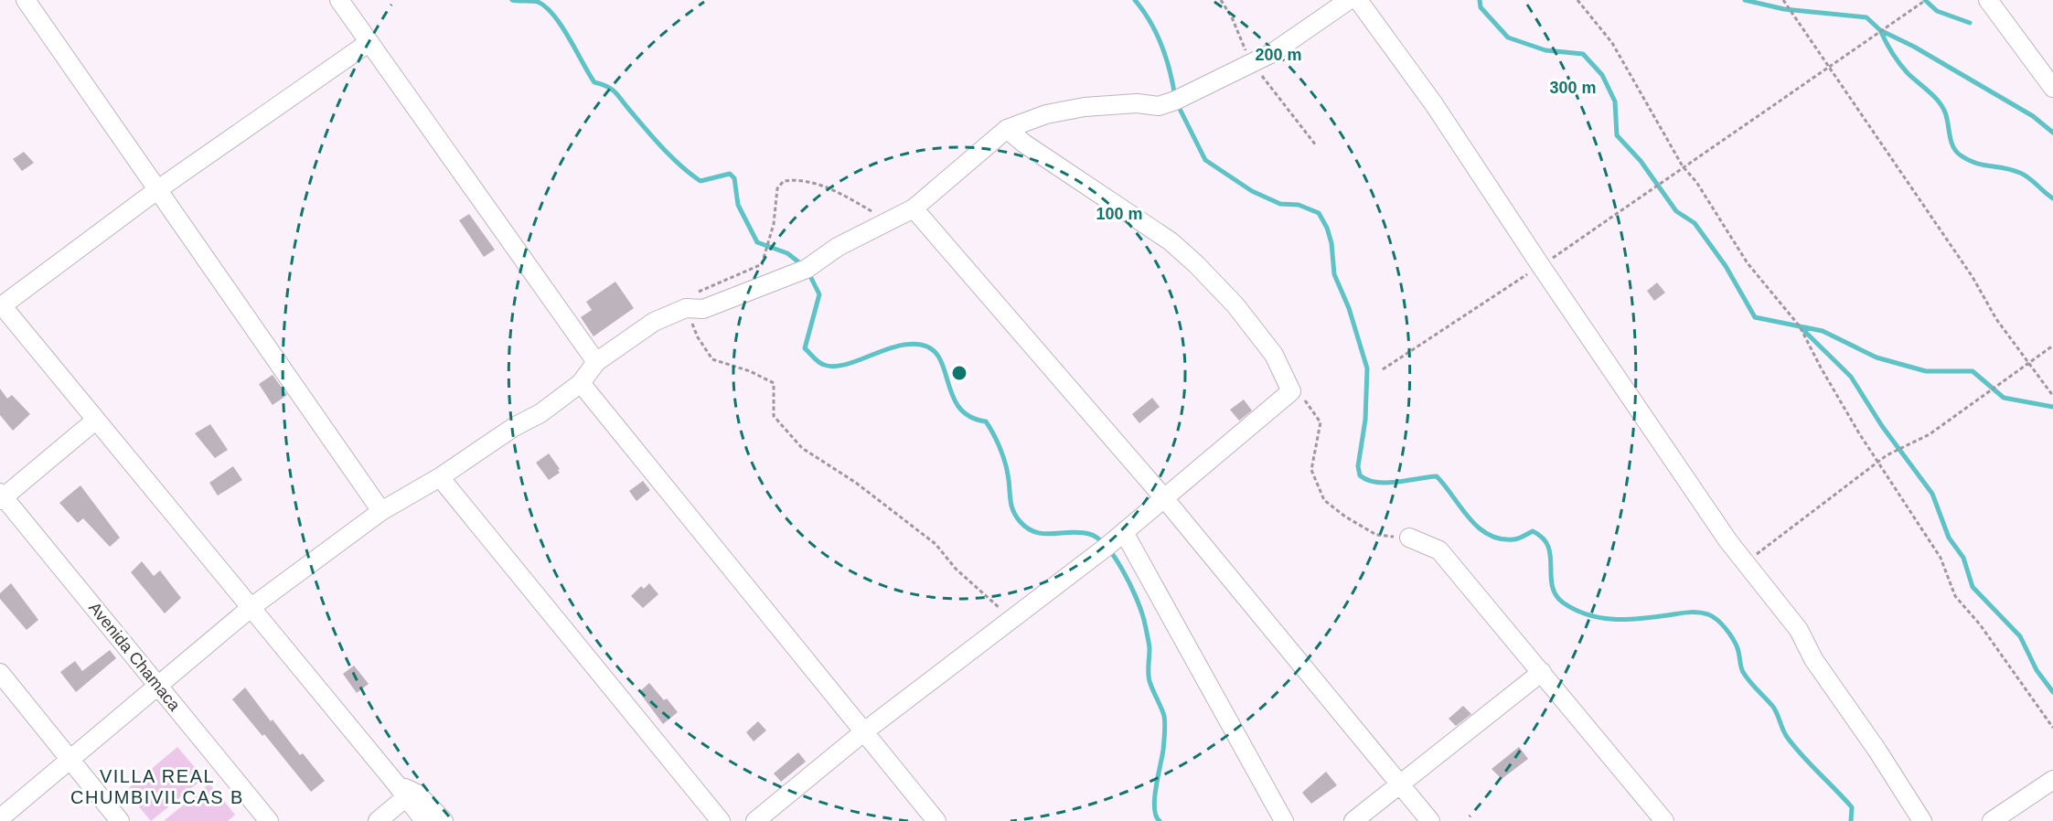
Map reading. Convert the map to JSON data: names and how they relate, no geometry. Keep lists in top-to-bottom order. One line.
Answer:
{"streets":{"street":["Avenida Chamaca"]},"districts":["VILLA REAL CHUMBIVILCAS B"],"rings":["200 m","300 m","100 m"]}
